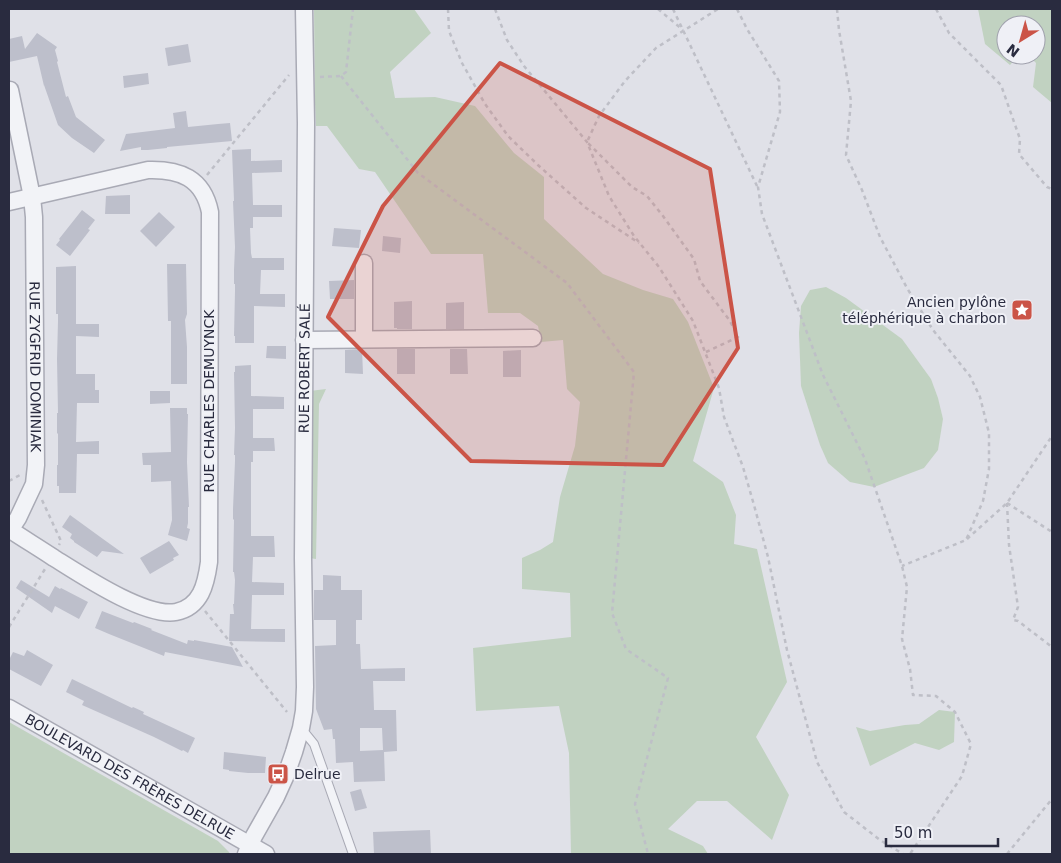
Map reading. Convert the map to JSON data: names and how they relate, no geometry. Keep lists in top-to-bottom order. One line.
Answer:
{"streets":{"street":["RUE ZYGFRID DOMINIAK","RUE ROBERT SALÉ","RUE CHARLES DEMUYNCK","BOULEVARD DES FRÈRES DELRUE"]},"crossings":[["RUE ZYGFRID DOMINIAK","RUE CHARLES DEMUYNCK"],["RUE ROBERT SALÉ","BOULEVARD DES FRÈRES DELRUE"]],"places":{"place":["Ancien pylône téléphérique à charbon"],"bus stop":["Delrue"]},"scale_bar":"50 m","north":"bottom left"}
